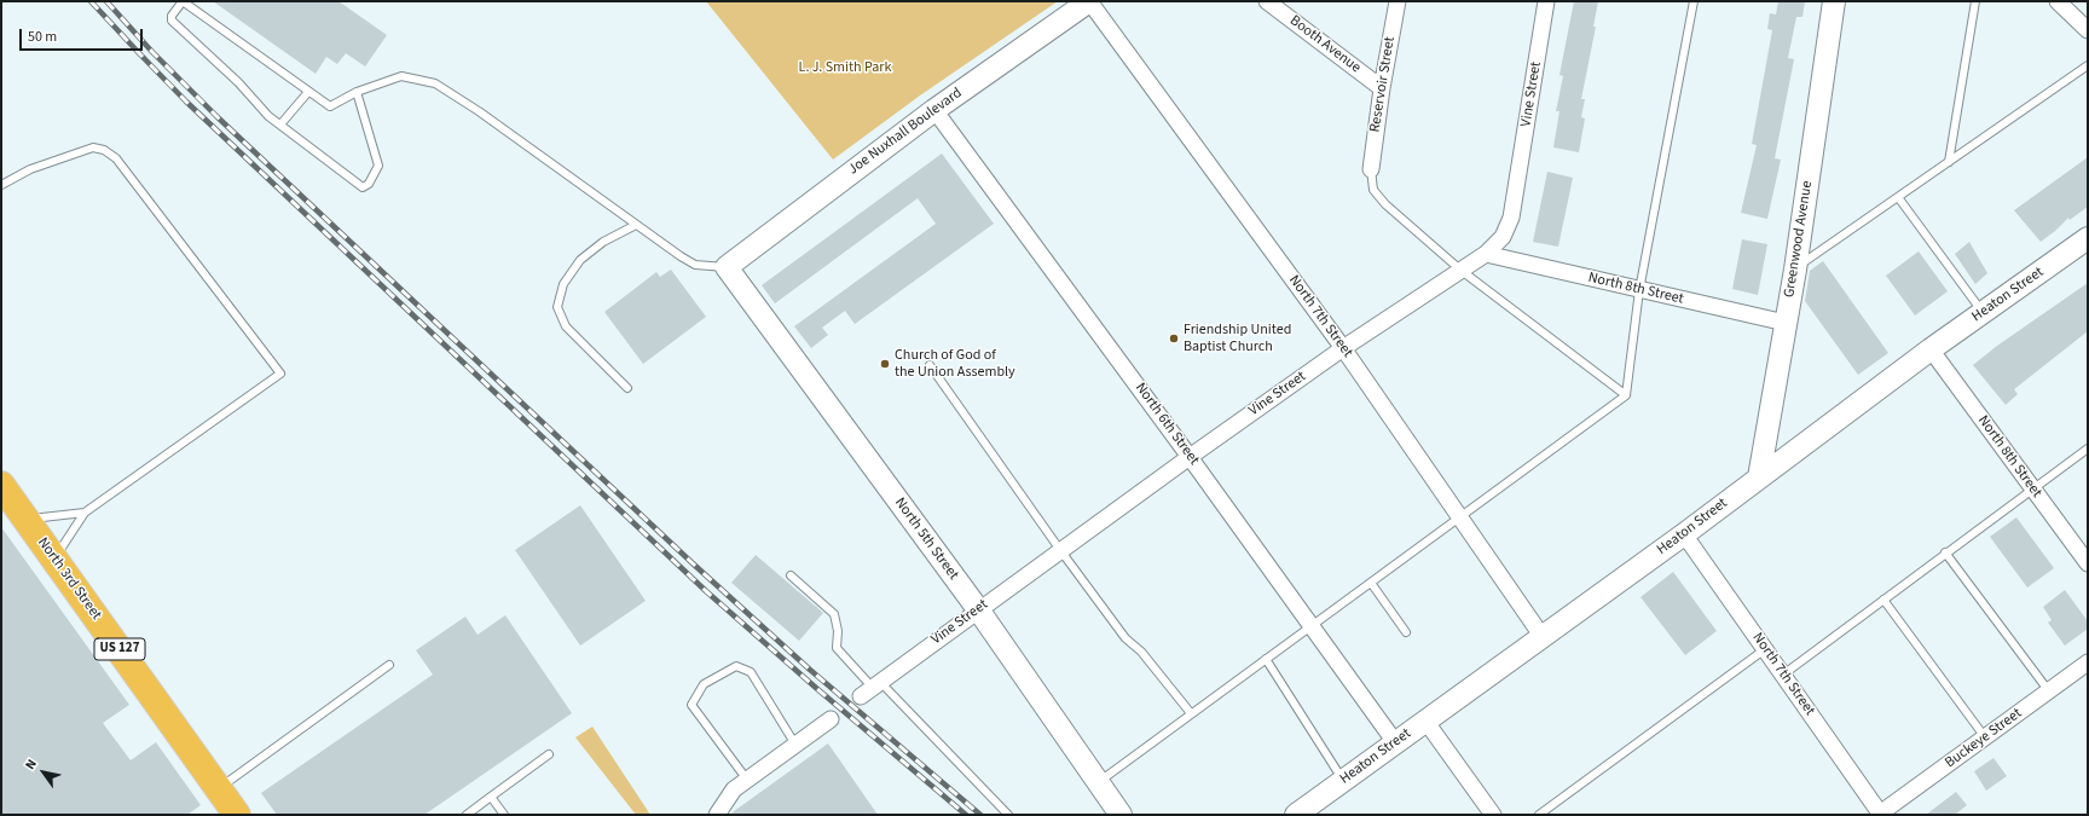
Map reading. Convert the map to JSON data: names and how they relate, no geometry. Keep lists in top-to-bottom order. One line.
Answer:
{"streets":{"highway":["North 3rd Street","US 127"],"street":["Booth Avenue","Reservoir Street","Vine Street","Joe Nuxhall Boulevard","Greenwood Avenue","North 8th Street","Heaton Street","North 7th Street","North 6th Street","North 5th Street","Buckeye Street"]},"crossings":[["Booth Avenue","Reservoir Street"],["Vine Street","North 8th Street"],["Vine Street","North 7th Street"],["Vine Street","North 6th Street"],["Vine Street","North 5th Street"],["Joe Nuxhall Boulevard","North 7th Street"],["Joe Nuxhall Boulevard","North 6th Street"],["Joe Nuxhall Boulevard","North 5th Street"],["Greenwood Avenue","North 8th Street"],["Greenwood Avenue","Heaton Street"],["North 8th Street","Heaton Street"],["Heaton Street","North 7th Street"],["Heaton Street","North 6th Street"],["North 7th Street","Buckeye Street"]],"parks":["L. J. Smith Park"],"places":["Friendship United Baptist Church","Church of God of the Union Assembly"],"scale_bar":"50 m","north":"top left"}
